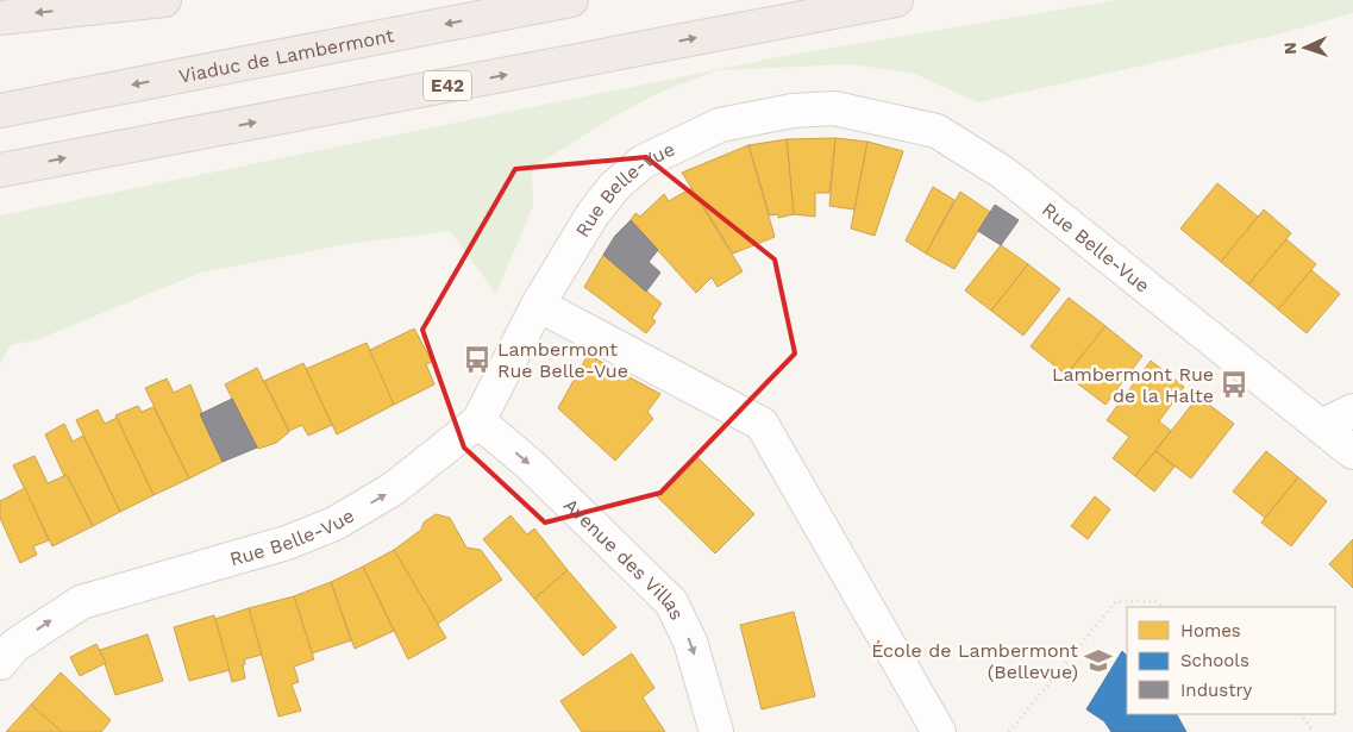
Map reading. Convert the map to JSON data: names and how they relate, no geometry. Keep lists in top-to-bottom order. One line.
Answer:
{"streets":{"highway":["Viaduc de Lambermont","E42"],"street":["Rue Belle-Vue","Avenue des Villas"]},"crossings":[["Rue Belle-Vue","Avenue des Villas"]],"places":{"bus stop":["Lambermont Rue Belle-Vue","Lambermont Rue de la Halte"],"school or university":["École de Lambermont (Bellevue)"]},"legend":["Homes","Schools","Industry"],"north":"left"}
